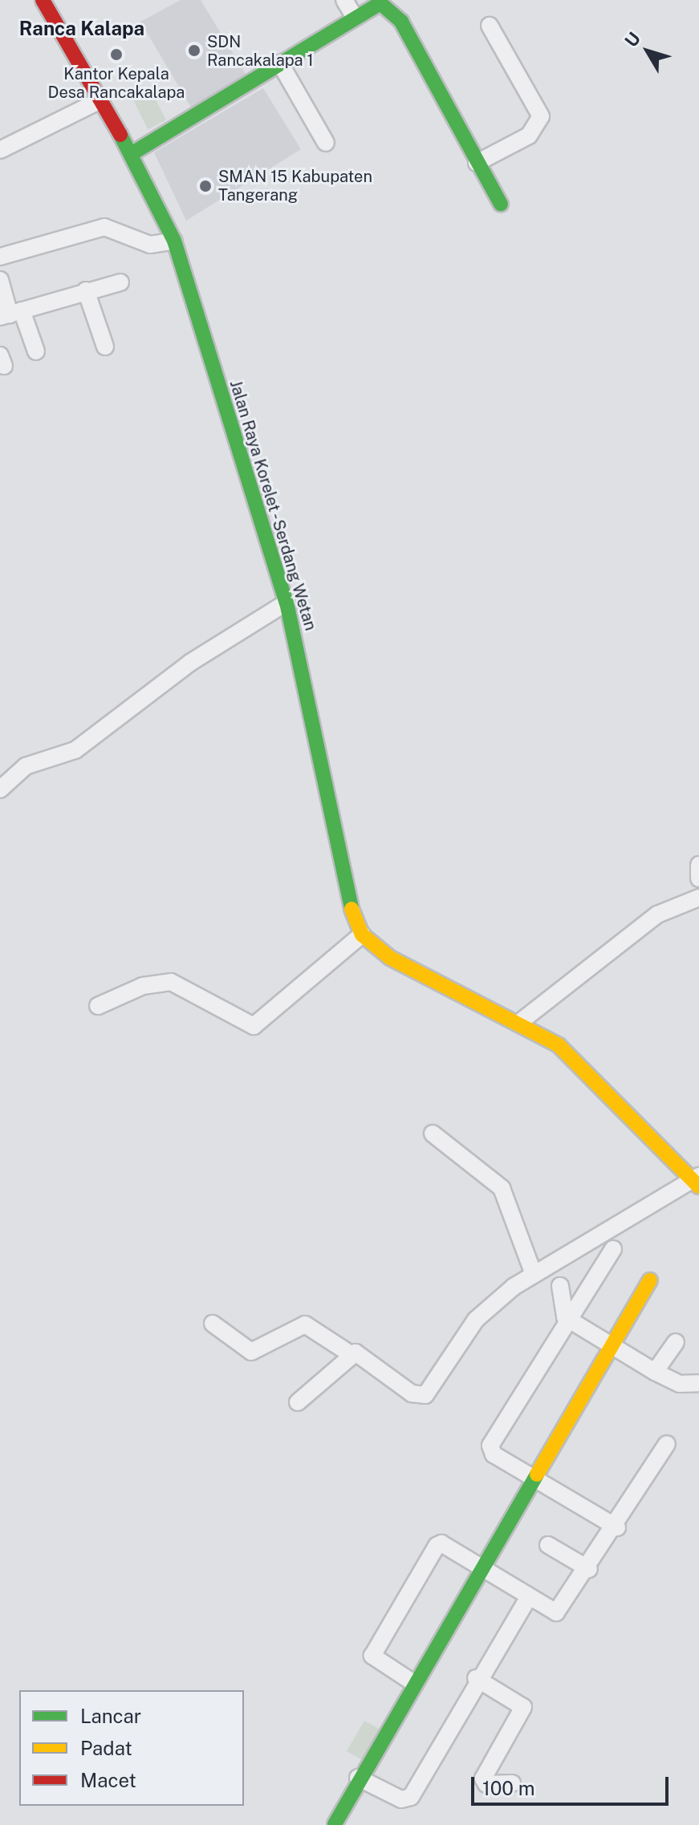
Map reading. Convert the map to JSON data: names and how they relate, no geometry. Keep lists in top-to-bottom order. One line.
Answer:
{"streets":{"main road":["Jalan Raya Korelet - Serdang Wetan"]},"districts":["Ranca Kalapa"],"places":["SDN Rancakalapa 1","Kantor Kepala Desa Rancakalapa","SMAN 15 Kabupaten Tangerang"],"legend":["Lancar","Padat","Macet"],"scale_bar":"100 m","north":"top left"}
